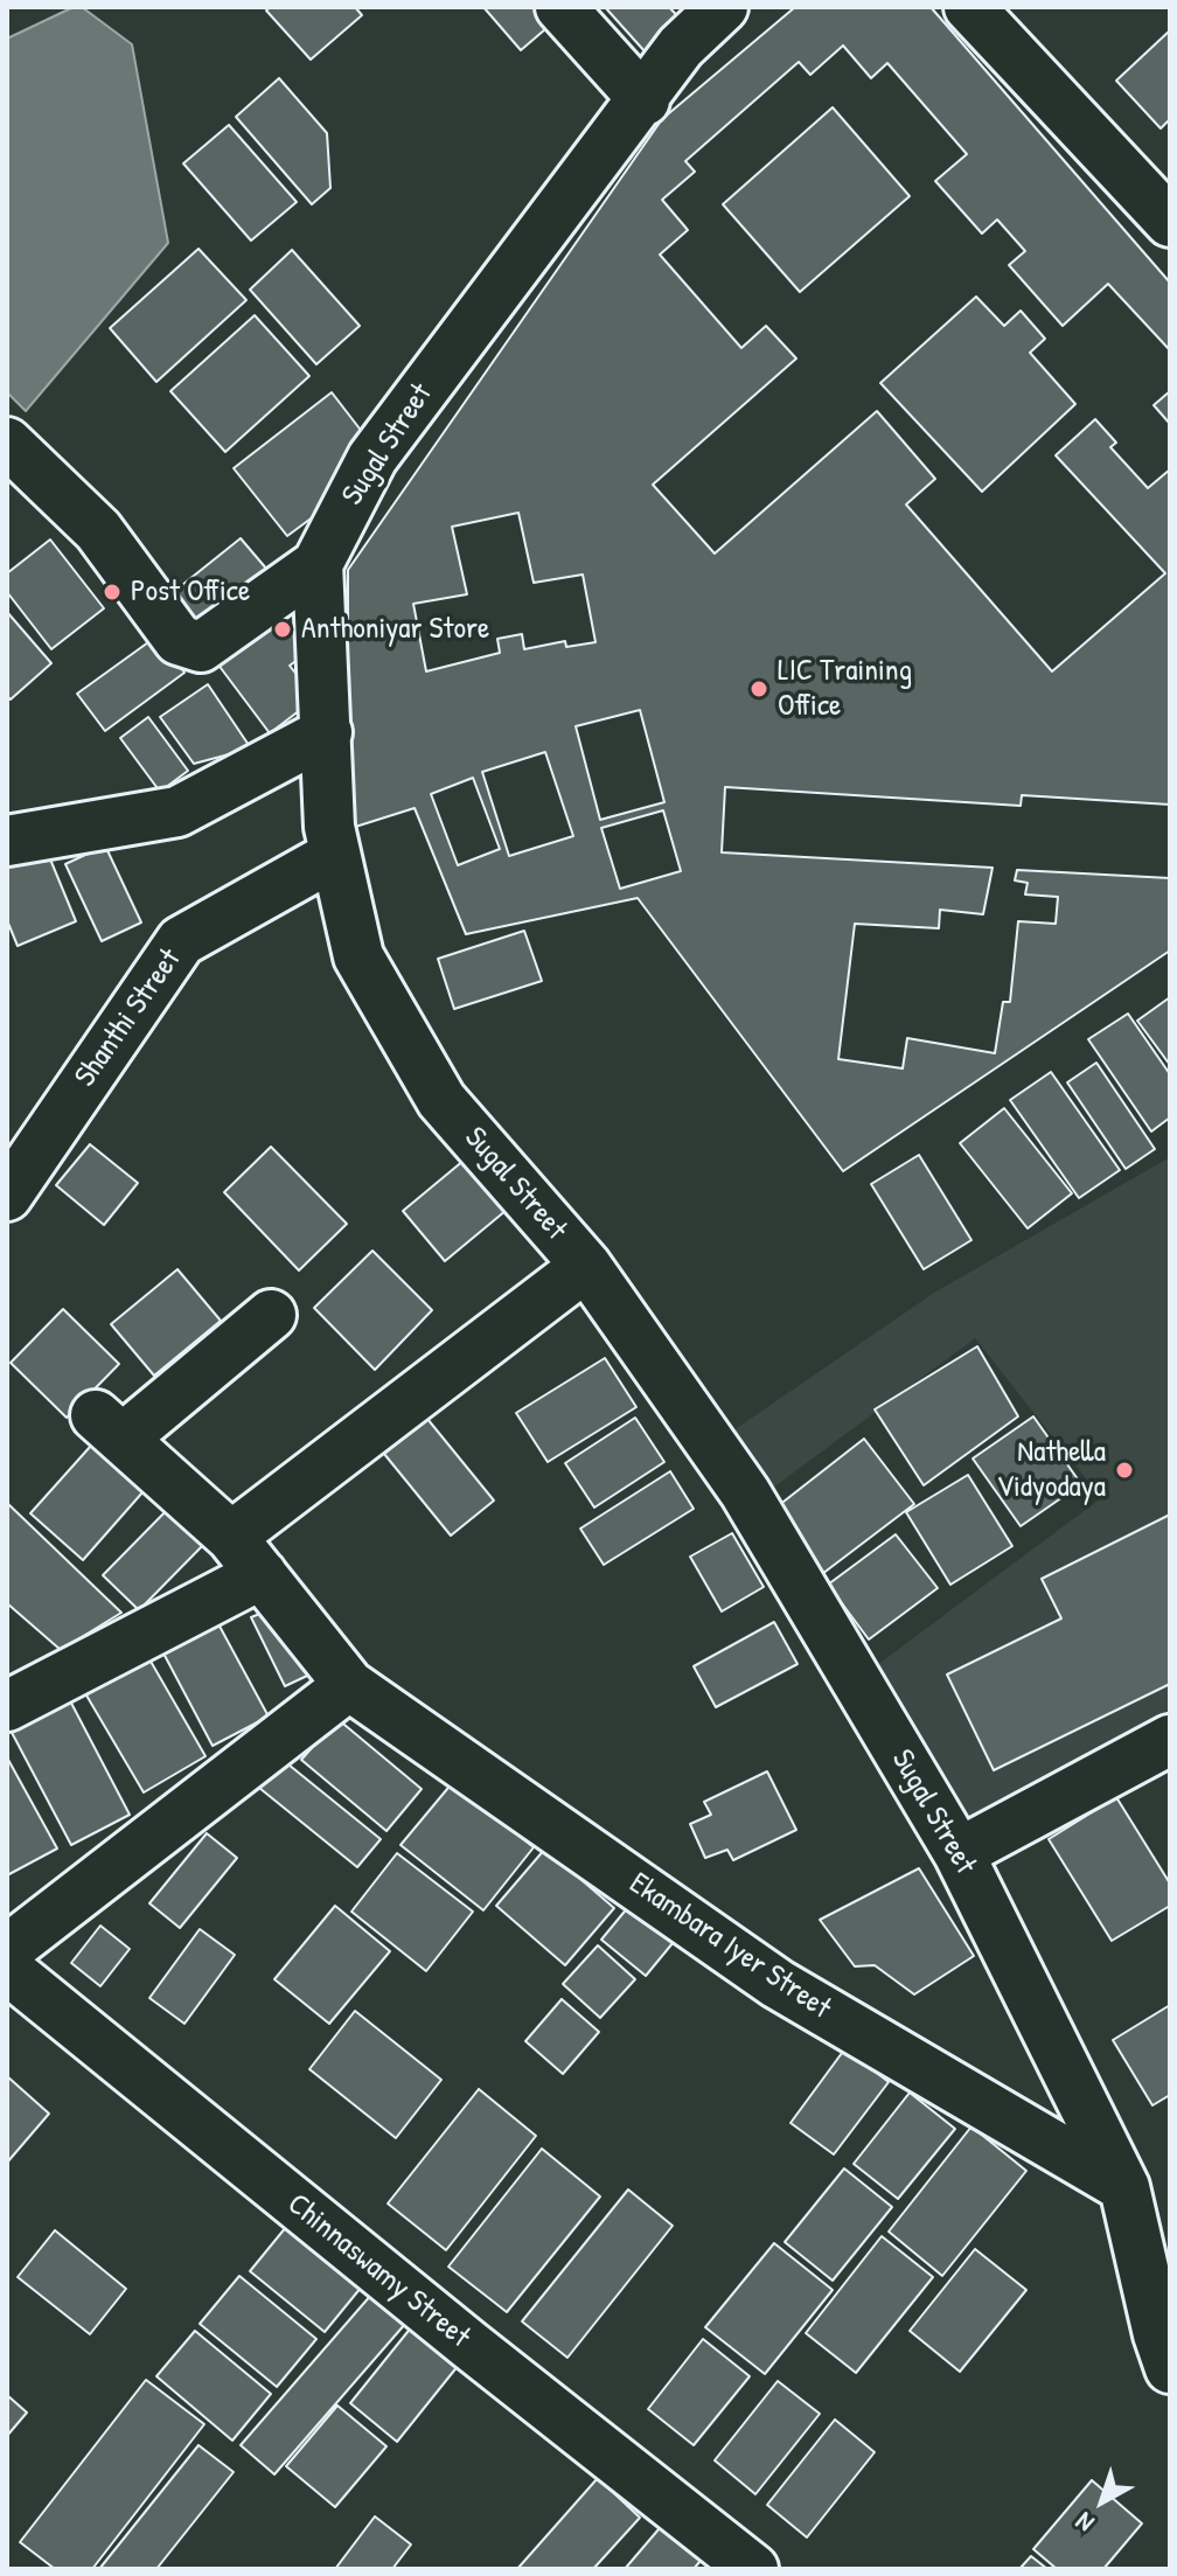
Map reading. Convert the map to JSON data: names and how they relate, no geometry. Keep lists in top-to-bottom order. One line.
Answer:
{"streets":{"street":["Sugal Street","Shanthi Street","Ekambara Iyer Street","Chinnaswamy Street"]},"crossings":[["Sugal Street","Shanthi Street"],["Sugal Street","Ekambara Iyer Street"]],"places":["Post Office","Anthoniyar Store","LIC Training Office","Nathella Vidyodaya"],"north":"bottom left"}
